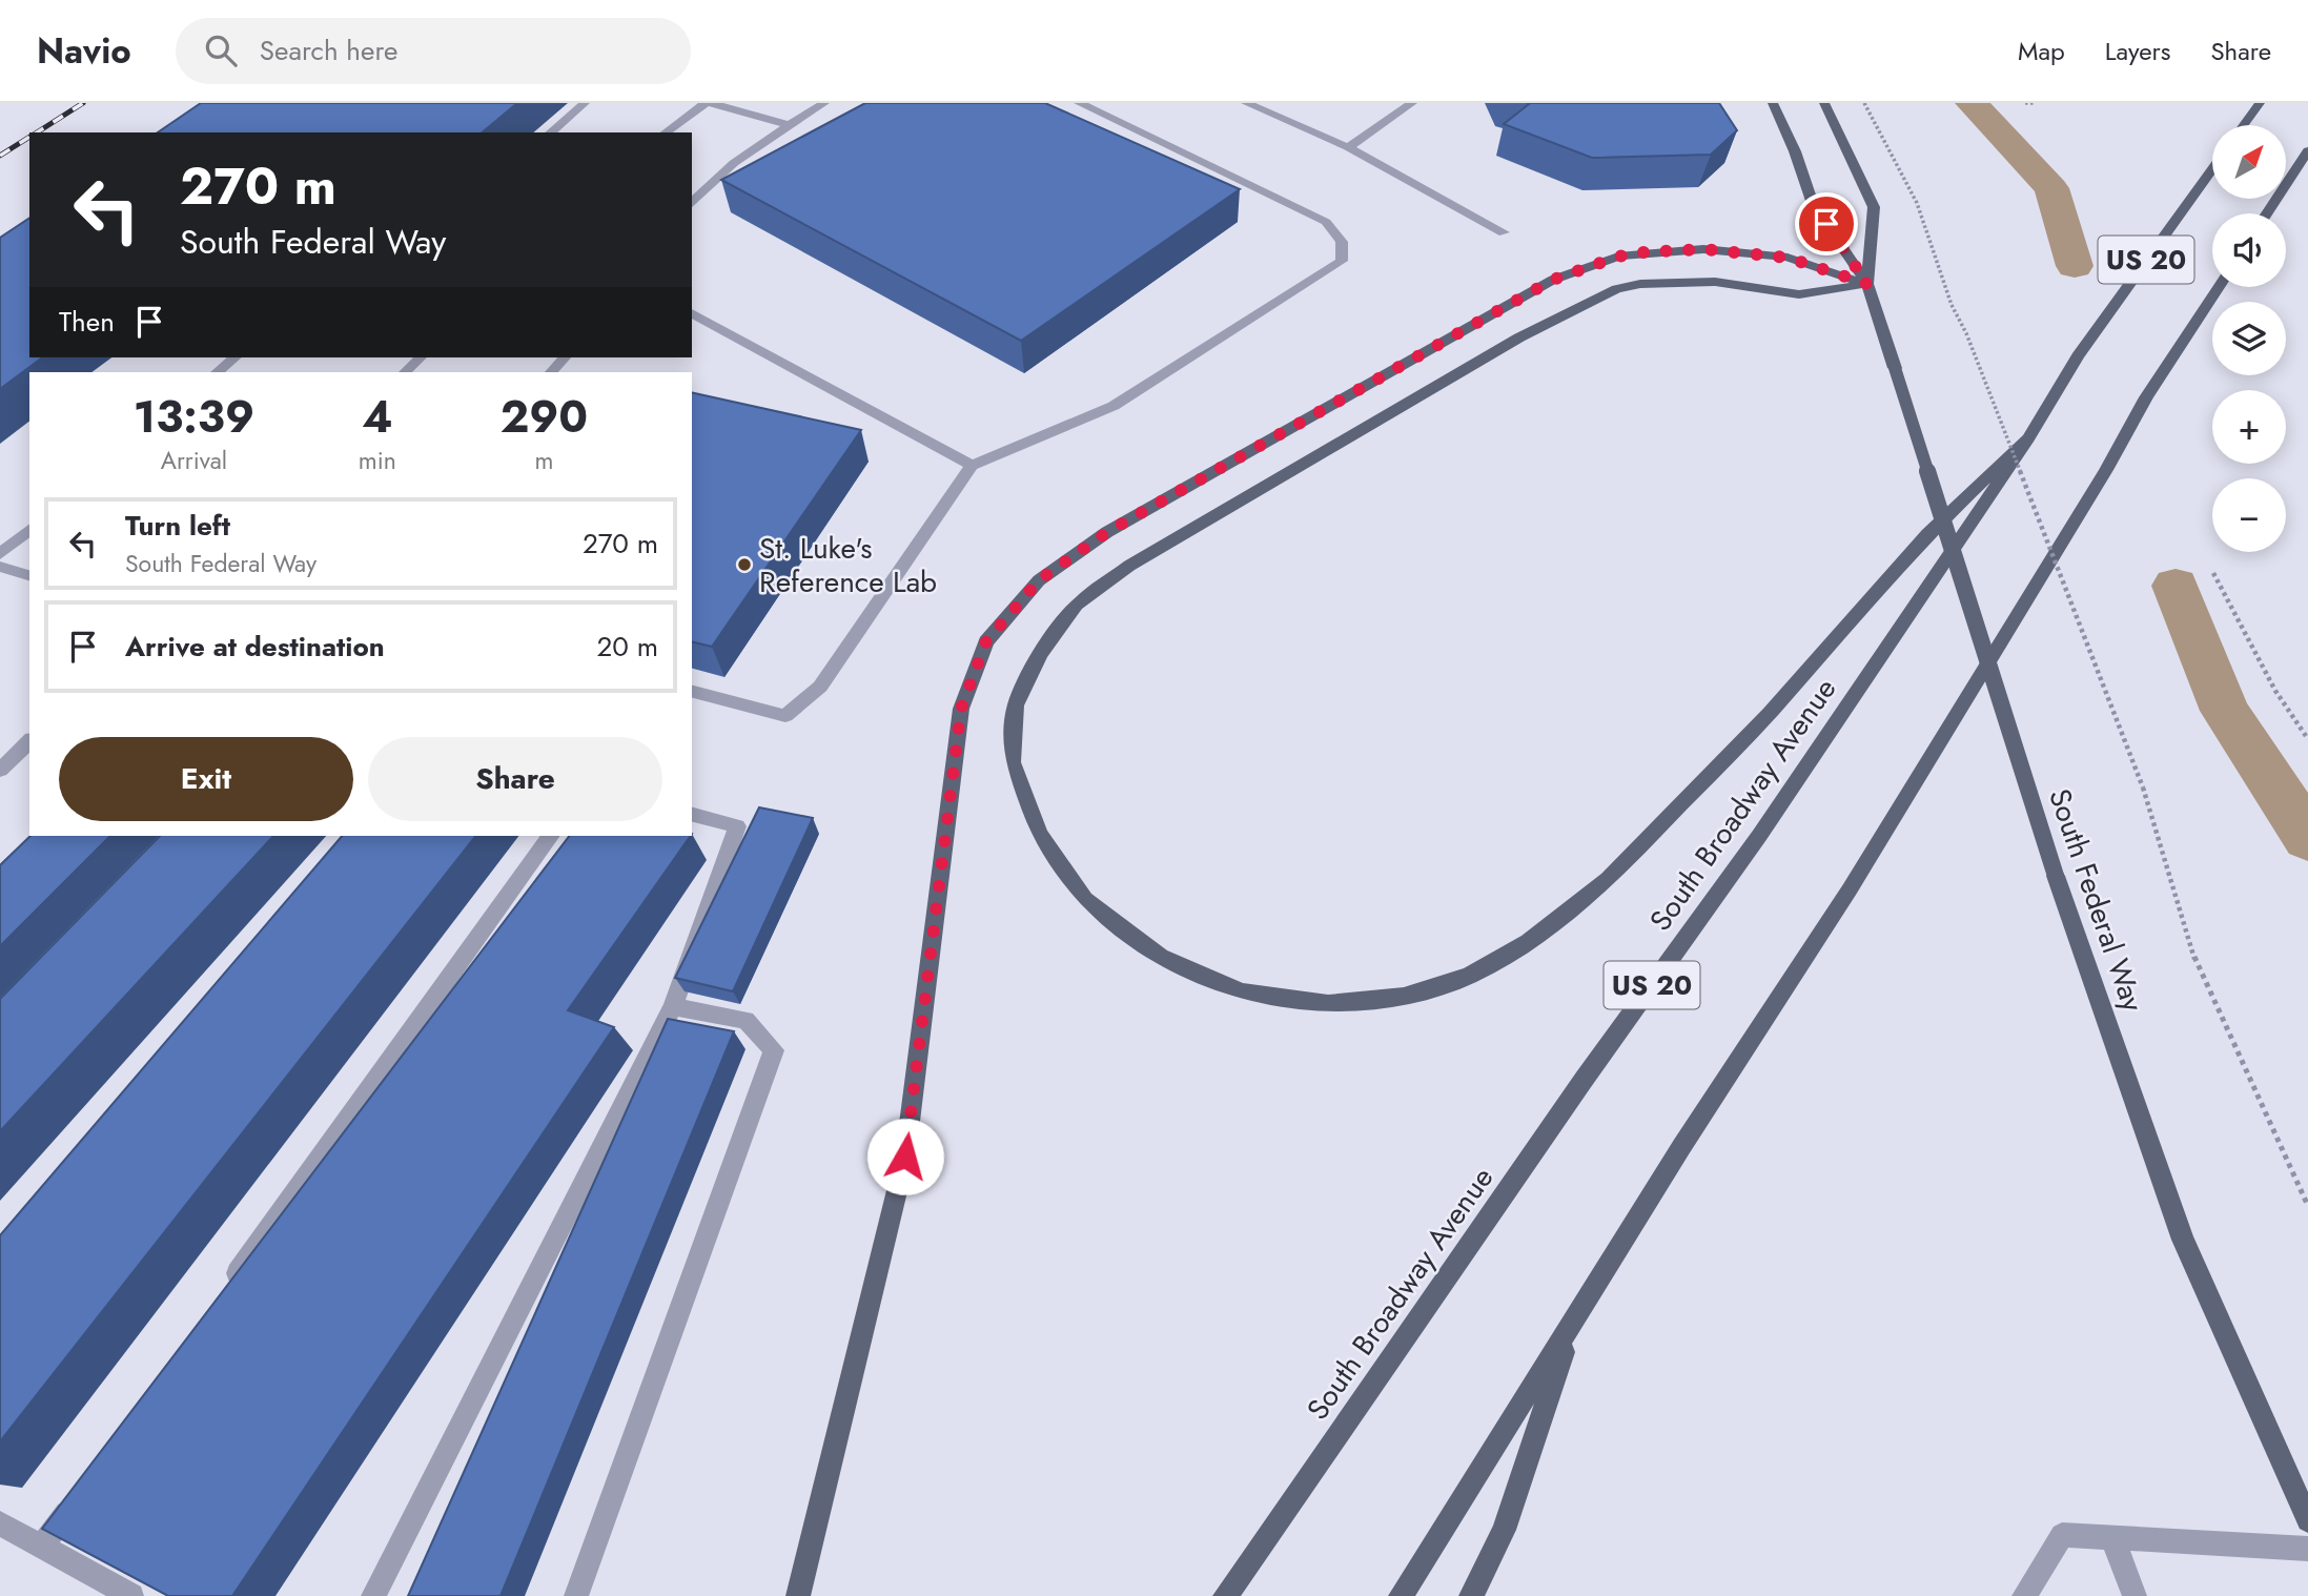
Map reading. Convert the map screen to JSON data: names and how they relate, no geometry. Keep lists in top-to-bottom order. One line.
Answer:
{"streets":{"main road":["US 20","South Broadway Avenue","South Federal Way"]},"places":["St. Luke's Reference Lab"],"north":"top right","page":{"header":"Navio","search":"Search here","nav":["Map","Layers","Share"],"map_buttons":["+","−"],"turn":["270 m","South Federal Way"],"then":"Then","eta":["13:39","Arrival","4","min","290","m"],"list":[{"name":"Turn left","note":"South Federal Way","value":"270 m"},{"name":"Arrive at destination","value":"20 m"}],"buttons":["Exit","Share"]}}
